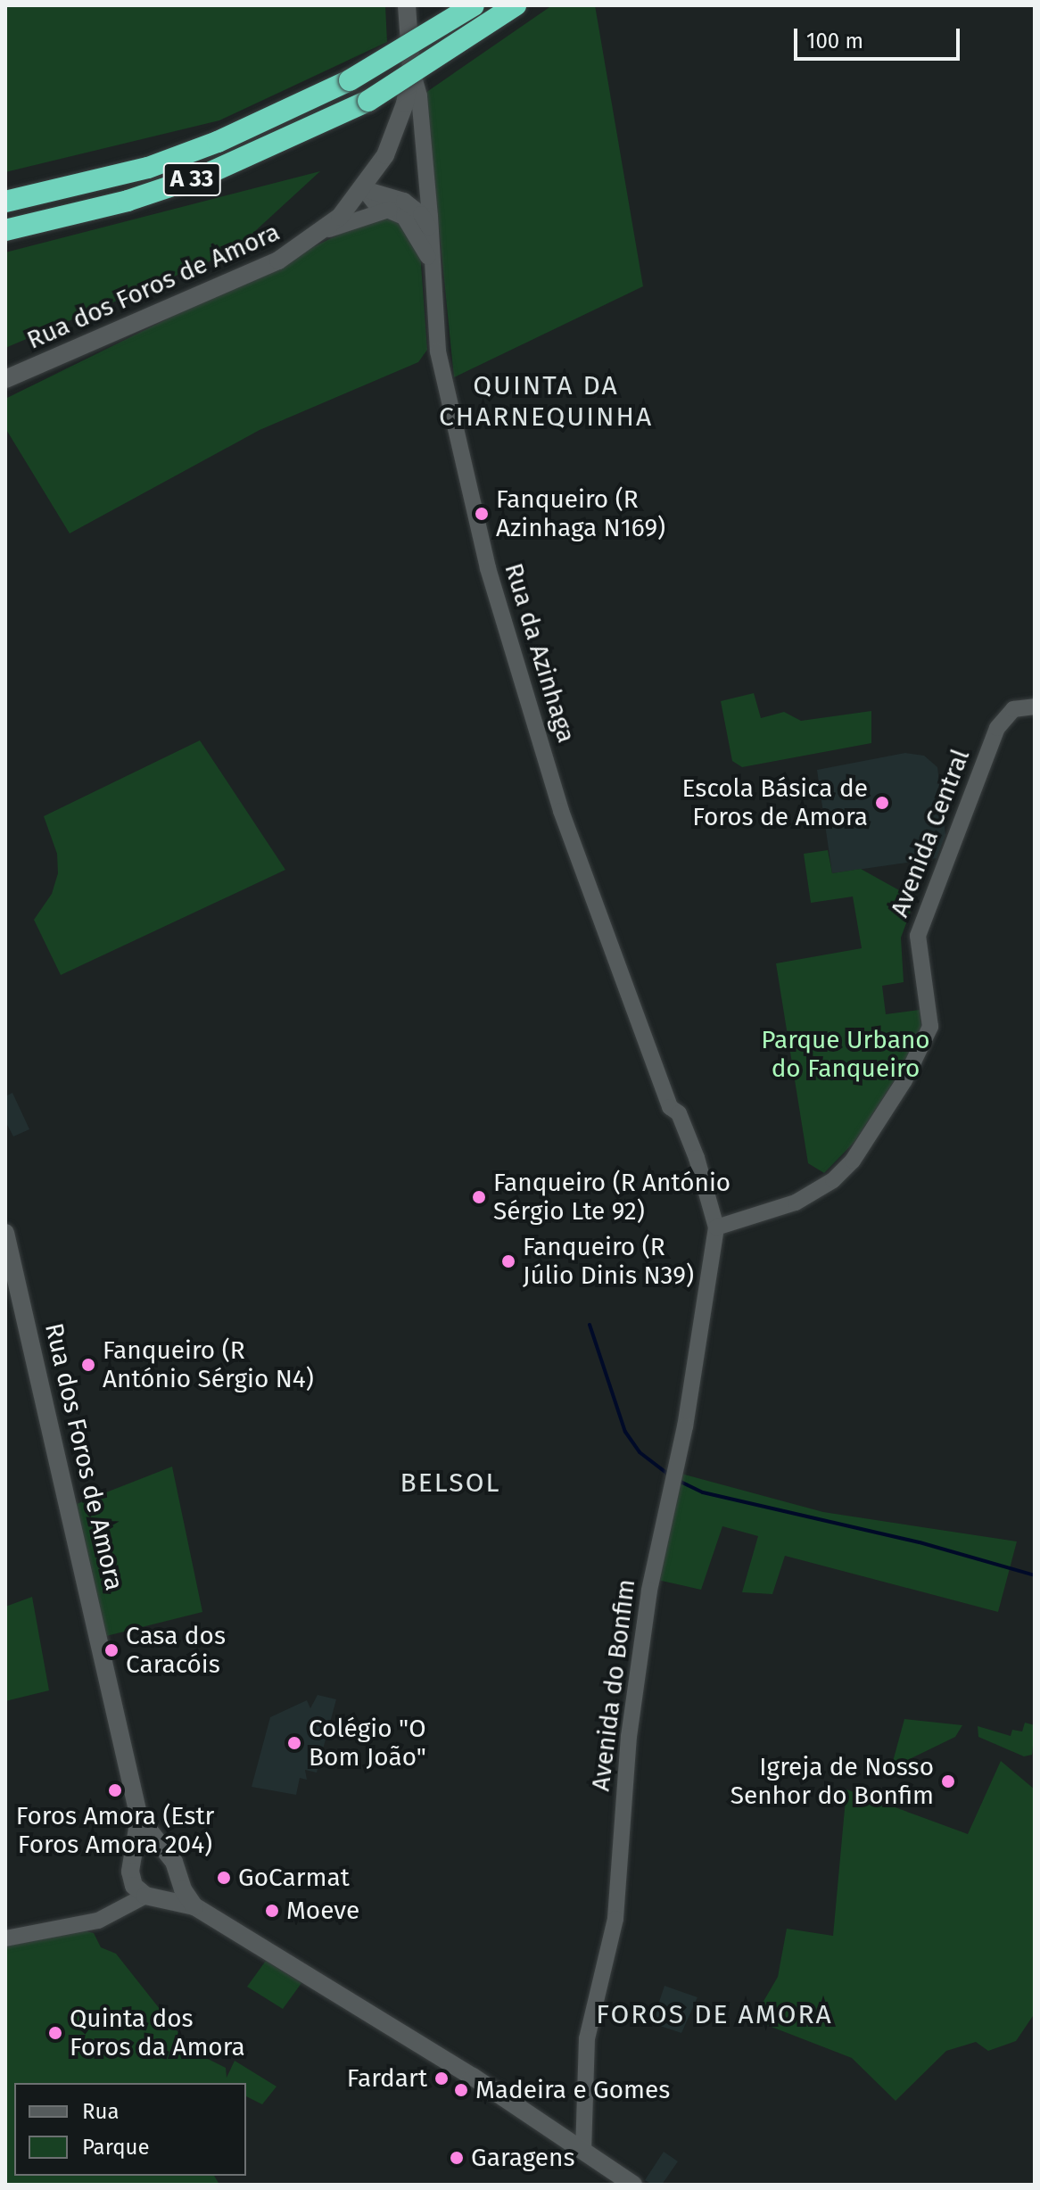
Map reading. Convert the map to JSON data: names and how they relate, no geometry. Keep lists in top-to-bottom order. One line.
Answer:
{"streets":{"highway":["A 33"],"main road":["Rua dos Foros de Amora"],"street":["Rua da Azinhaga","Avenida Central","Avenida do Bonfim"]},"crossings":[["Rua dos Foros de Amora","Rua da Azinhaga"],["Rua da Azinhaga","Avenida Central"],["Rua da Azinhaga","Avenida do Bonfim"],["Avenida Central","Avenida do Bonfim"]],"districts":["QUINTA DA CHARNEQUINHA","BELSOL","FOROS DE AMORA"],"parks":["Parque Urbano do Fanqueiro"],"places":["Fanqueiro (R Azinhaga N169)","Escola Básica de Foros de Amora","Fanqueiro (R António Sérgio Lte 92)","Fanqueiro (R Júlio Dinis N39)","Fanqueiro (R António Sérgio N4)","Casa dos Caracóis","Colégio \"O Bom João\"","Igreja de Nosso Senhor do Bonfim","Foros Amora (Estr Foros Amora 204)","GoCarmat","Moeve","Quinta dos Foros da Amora","Fardart","Madeira e Gomes","Garagens"],"legend":["Rua","Parque"],"scale_bar":"100 m"}
